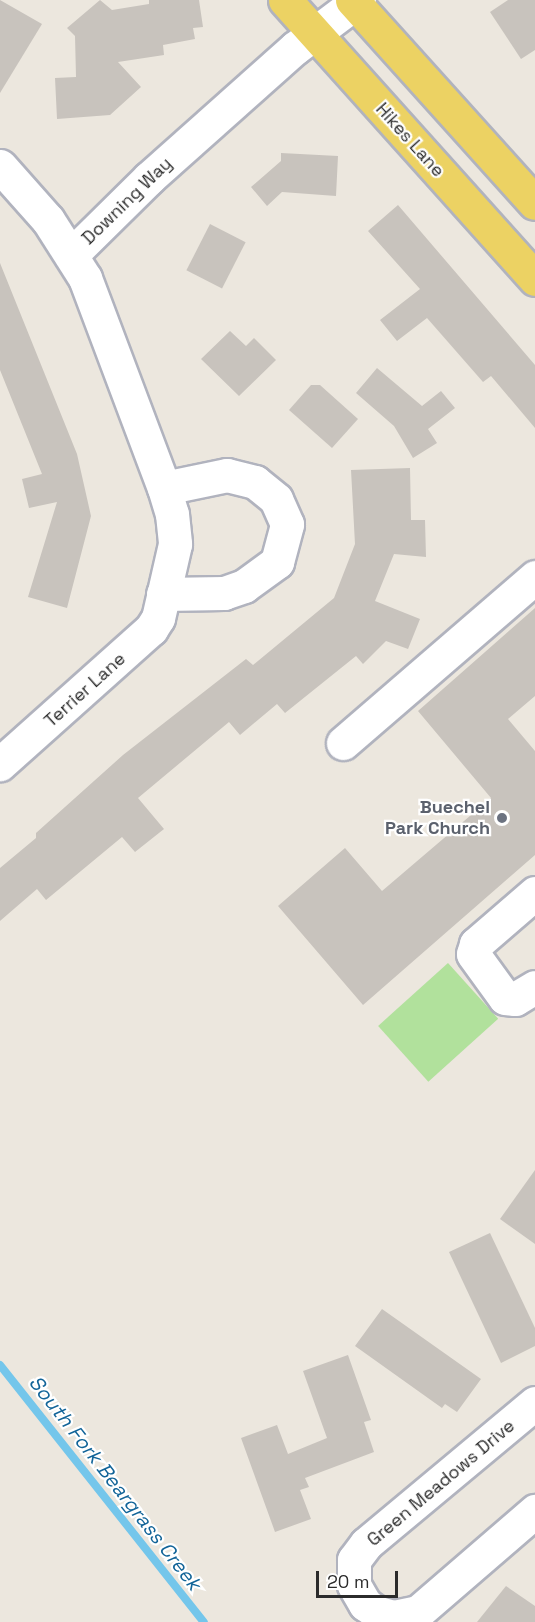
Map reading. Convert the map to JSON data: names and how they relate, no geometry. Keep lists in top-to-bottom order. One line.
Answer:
{"streets":{"main road":["Hikes Lane"],"street":["Downing Way","Terrier Lane","Green Meadows Drive"]},"crossings":[["Hikes Lane","Downing Way"],["Downing Way","Terrier Lane"]],"water":["South Fork Beargrass Creek"],"places":["Buechel Park Church"],"scale_bar":"20 m"}
